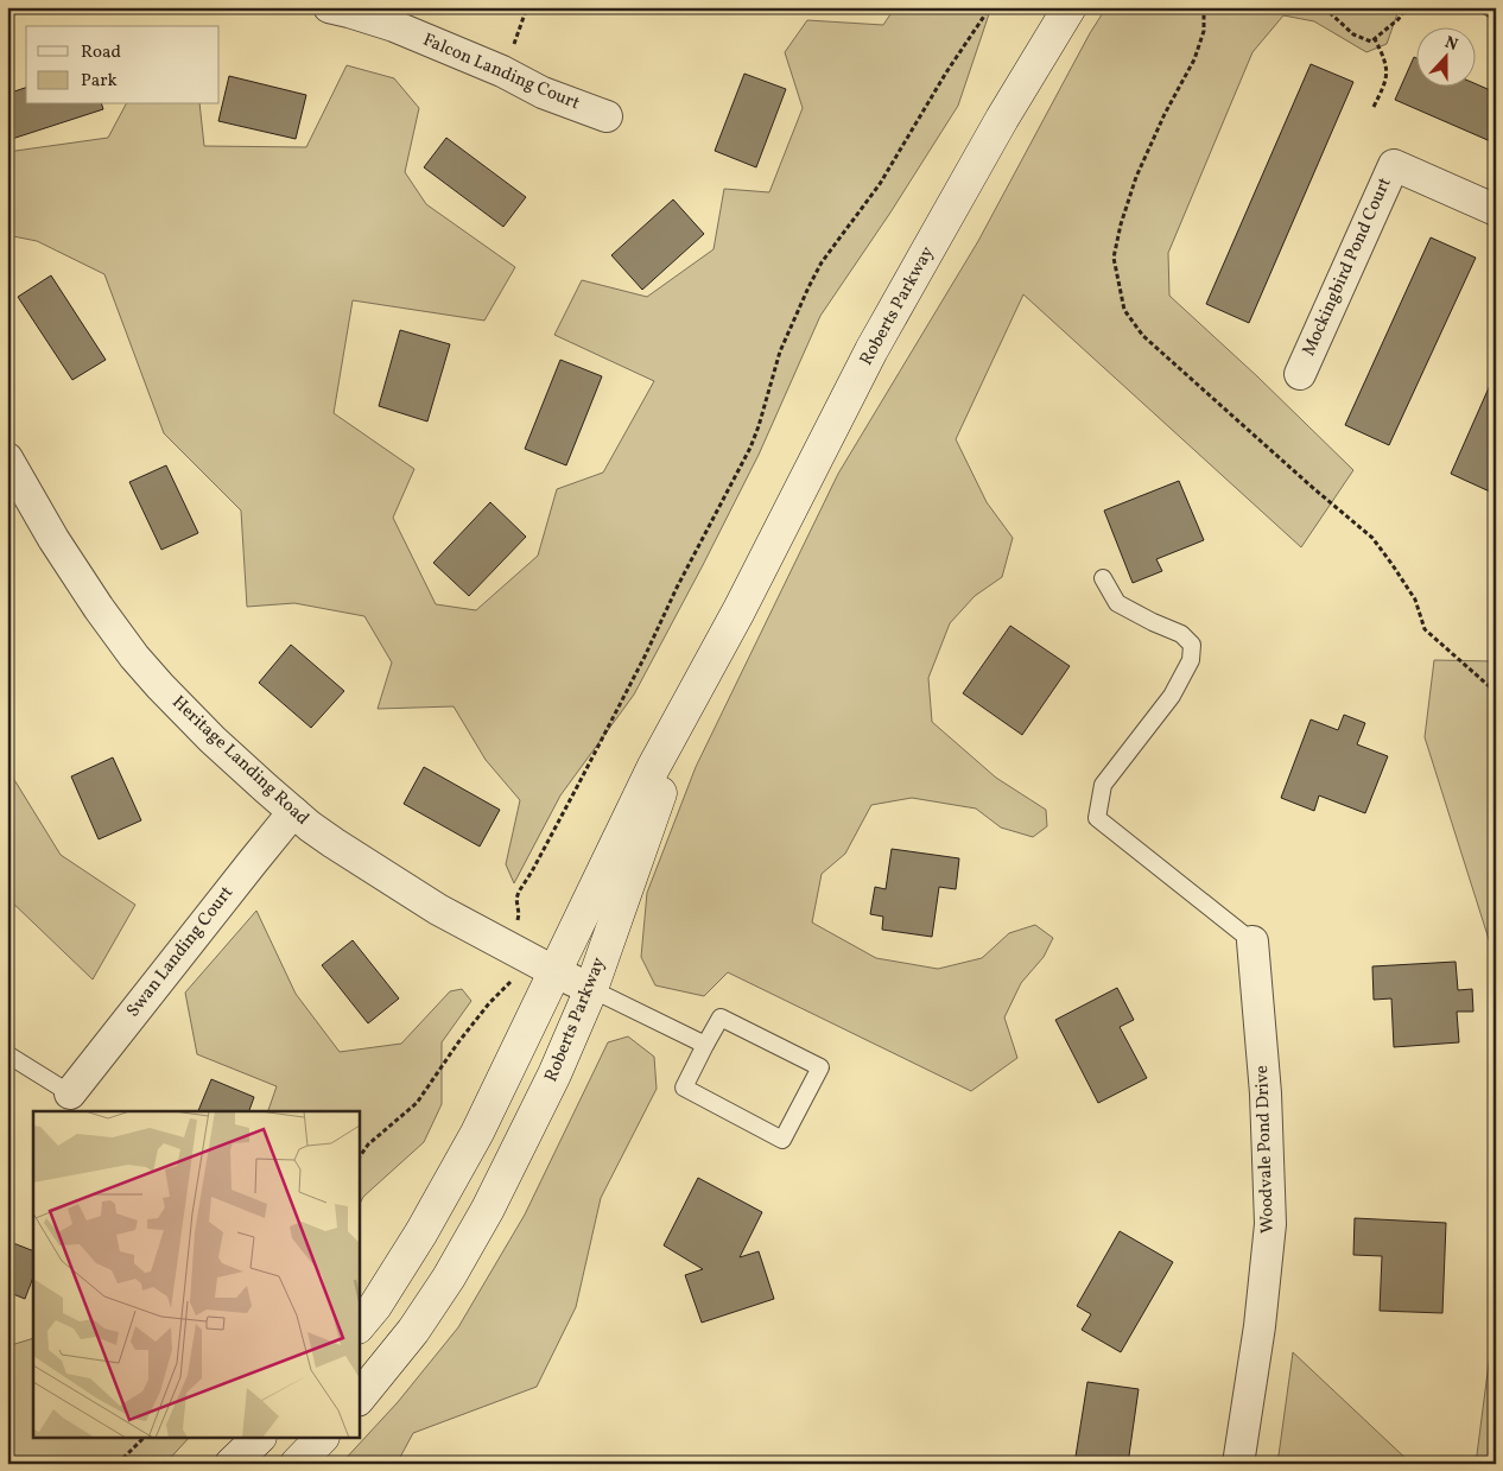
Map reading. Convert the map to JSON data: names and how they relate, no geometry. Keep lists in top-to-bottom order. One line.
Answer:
{"streets":{"main road":["Roberts Parkway"],"street":["Falcon Landing Court","Mockingbird Pond Court","Heritage Landing Road","Swan Landing Court","Woodvale Pond Drive"]},"crossings":[["Roberts Parkway","Heritage Landing Road"],["Heritage Landing Road","Swan Landing Court"]],"legend":["Road","Park"],"north":"top"}
